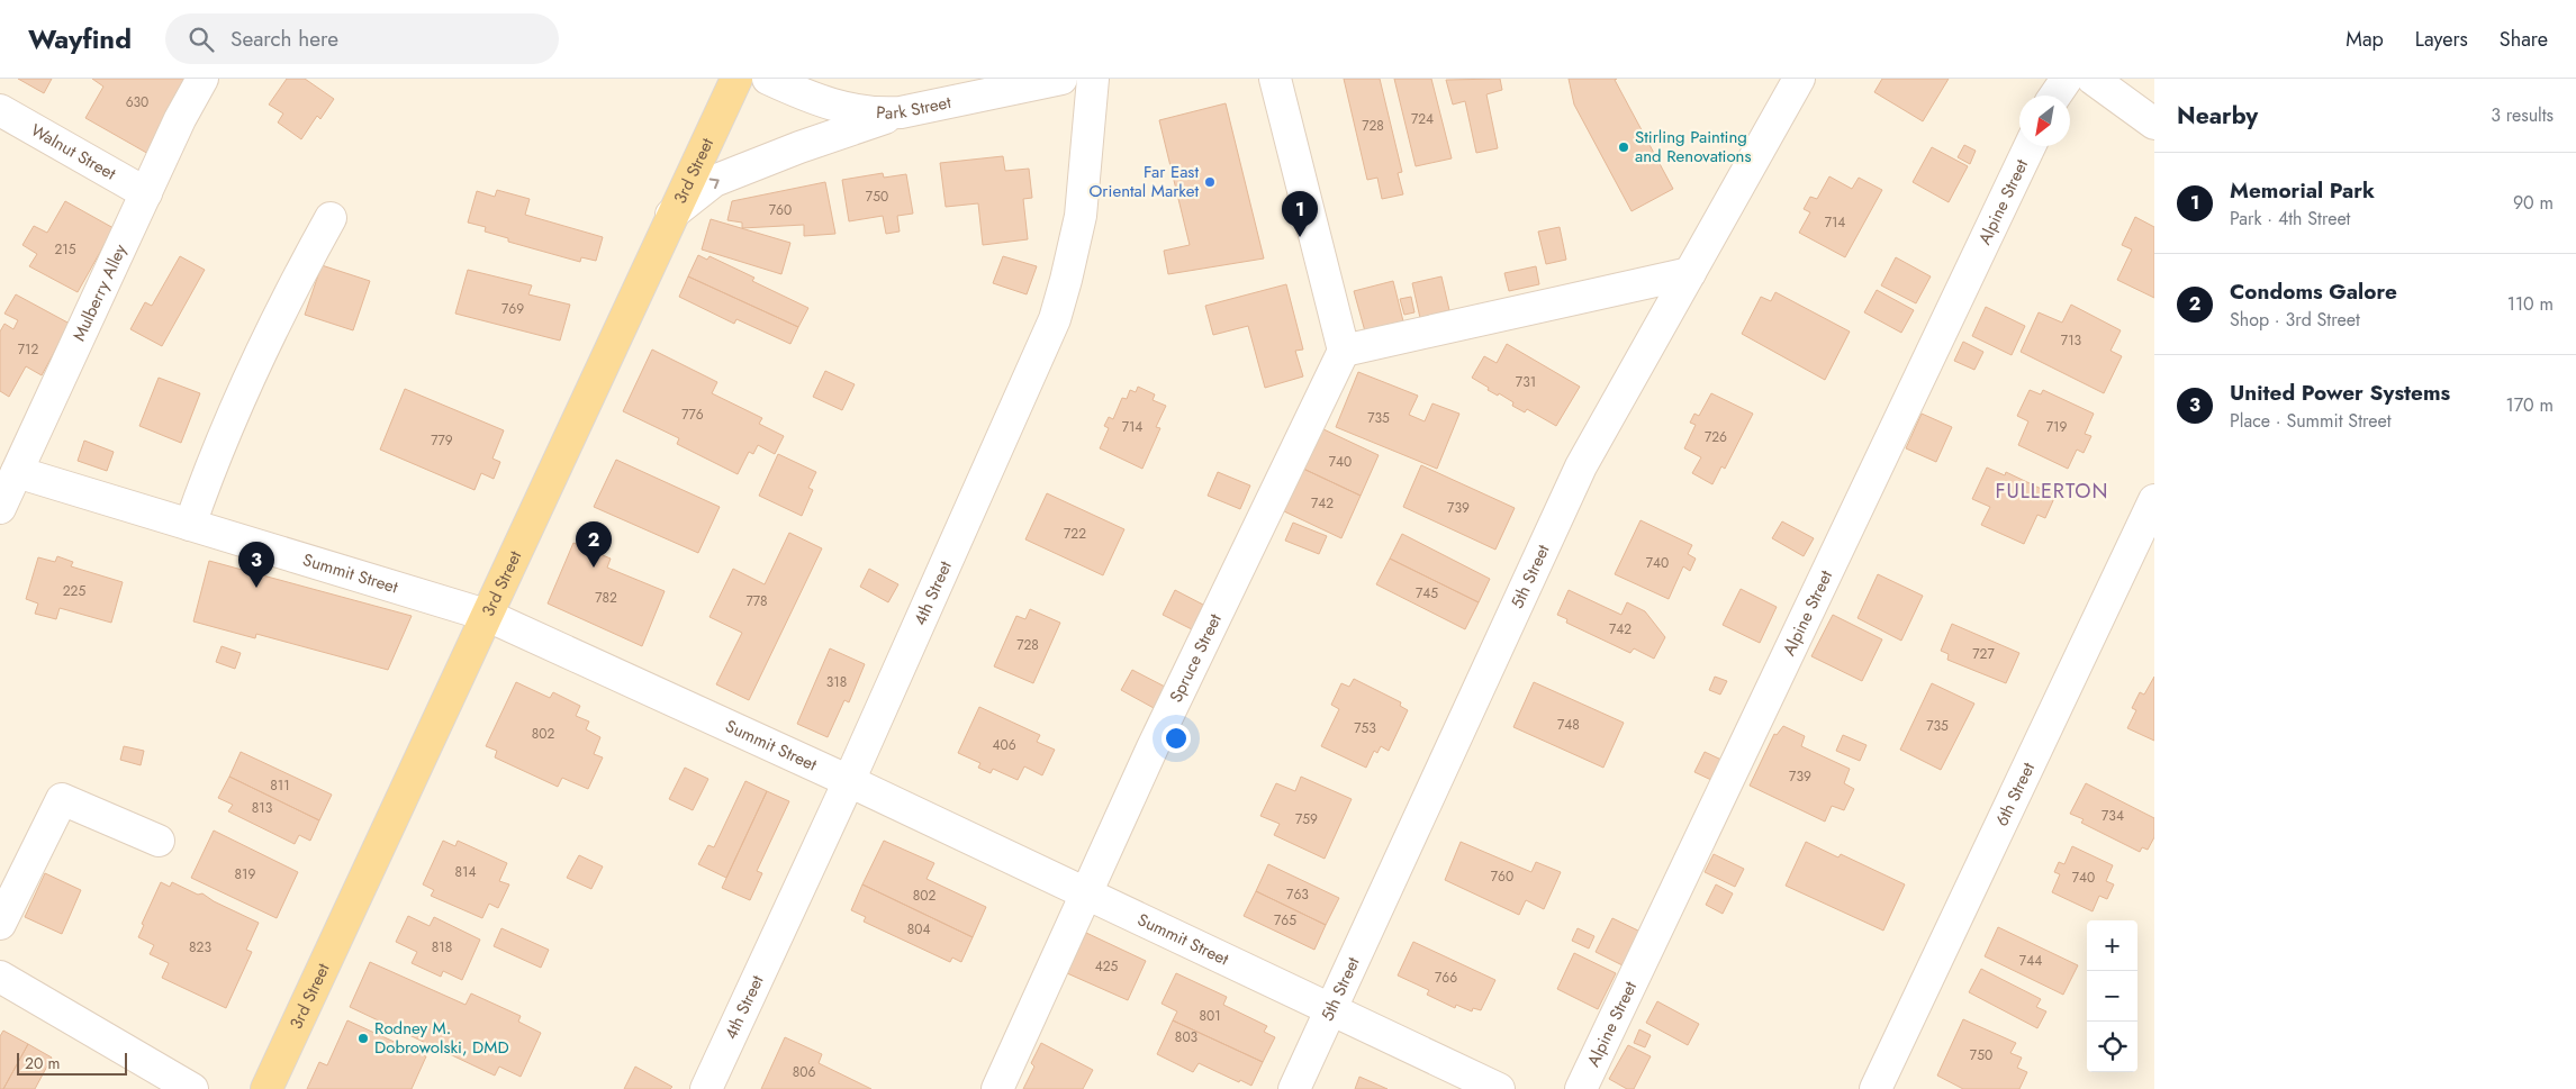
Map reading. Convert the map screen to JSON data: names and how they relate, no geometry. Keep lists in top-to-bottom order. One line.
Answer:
{"streets":{"main road":["3rd Street"],"street":["Park Street","Walnut Street","Alpine Street","Mulberry Alley","Summit Street","5th Street","4th Street","Spruce Street","6th Street"]},"crossings":[["Walnut Street","Mulberry Alley"],["3rd Street","Summit Street"],["Mulberry Alley","Summit Street"],["Summit Street","5th Street"],["Summit Street","4th Street"],["Summit Street","Spruce Street"]],"districts":["FULLERTON"],"places":["Stirling Painting and Renovations","Far East Oriental Market","Rodney M. Dobrowolski, DMD"],"house_numbers":["630","724","728","750","760","714","215","769","713","712","731","776","735","714","719","726","779","740","742","739","722","740","225","745","782","778","742","728","727","318","748","735","753","802","406","739","811","813","734","759","814","819","760","740","763","802","765","804","823","818","744","425","766","801","803","750","806"],"scale_bar":"20 m","north":"bottom left","page":{"header":"Wayfind","search":"Search here","nav":["Map","Layers","Share"],"heading":["Nearby","3 results"],"list":[{"mark":"1","name":"Memorial Park","note":"Park · 4th Street","value":"90 m"},{"mark":"2","name":"Condoms Galore","note":"Shop · 3rd Street","value":"110 m"},{"mark":"3","name":"United Power Systems","note":"Place · Summit Street","value":"170 m"}],"pins":["1","2","3"],"map_buttons":["+","−"],"scale":"20 m"}}
